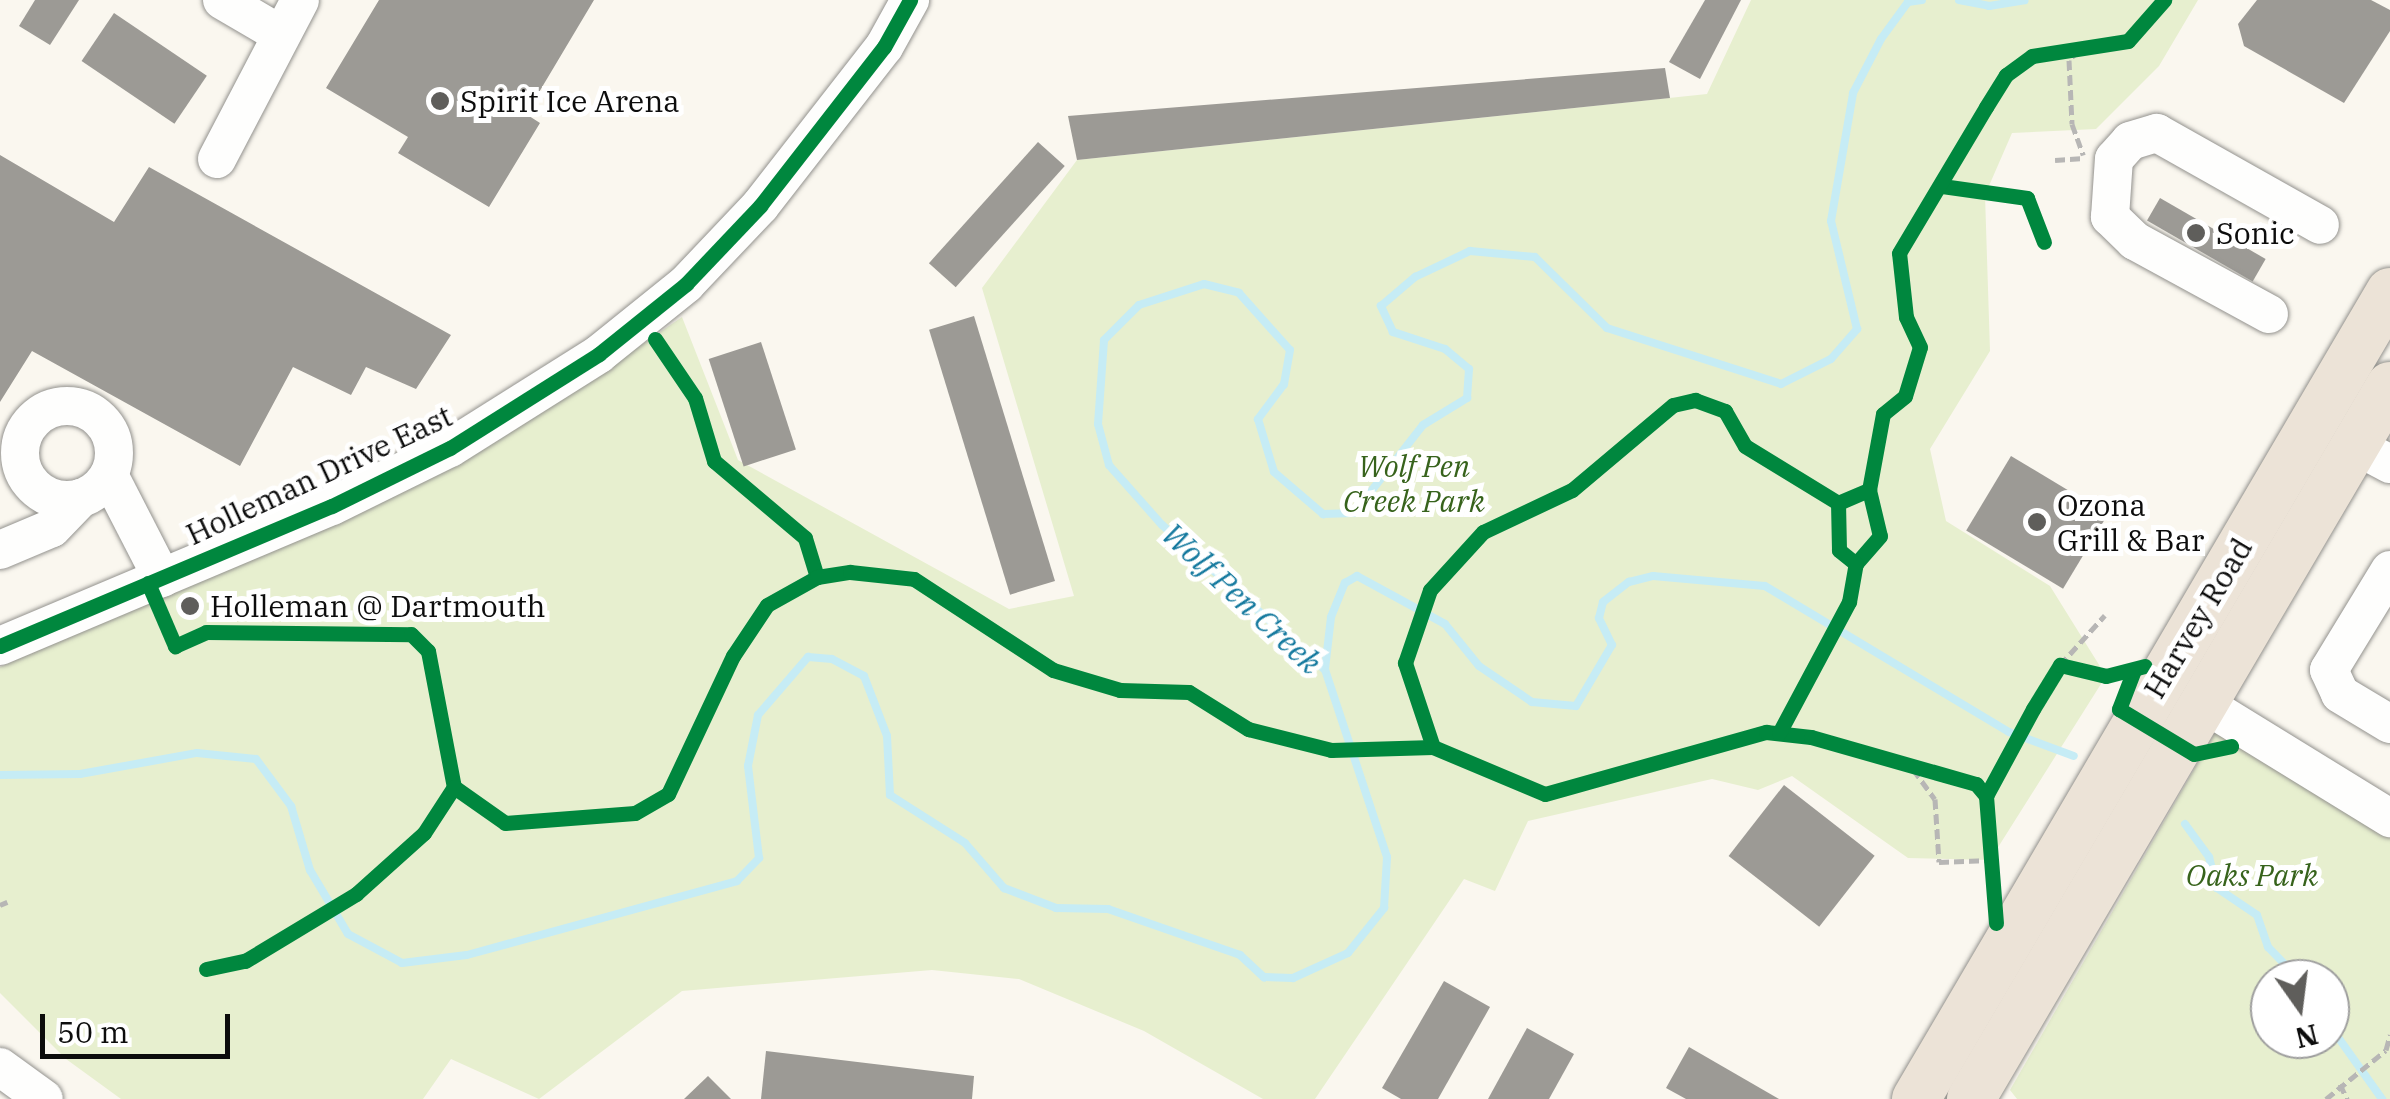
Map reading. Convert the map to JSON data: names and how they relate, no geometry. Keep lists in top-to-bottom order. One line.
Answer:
{"streets":{"main road":["Harvey Road"],"street":["Holleman Drive East"]},"water":["Wolf Pen Creek"],"parks":["Wolf Pen Creek Park","Oaks Park"],"places":["Spirit Ice Arena","Sonic","Ozona Grill & Bar","Holleman @ Dartmouth"],"scale_bar":"50 m","north":"bottom"}
